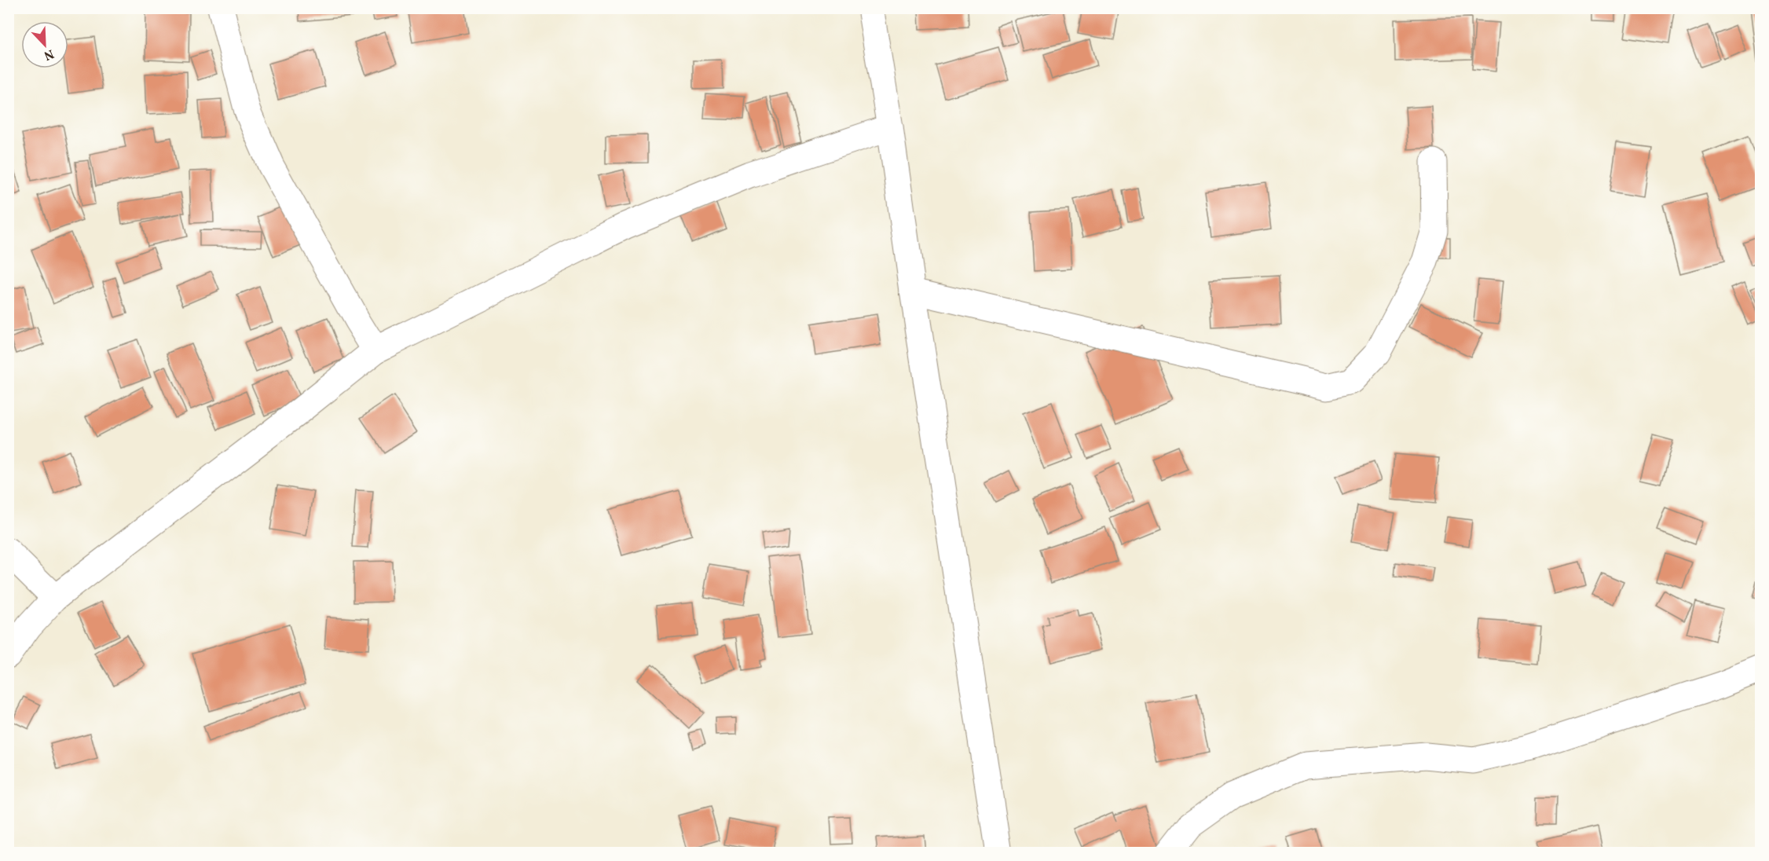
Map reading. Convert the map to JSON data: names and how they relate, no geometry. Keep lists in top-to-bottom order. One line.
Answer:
{"north":"bottom right"}
